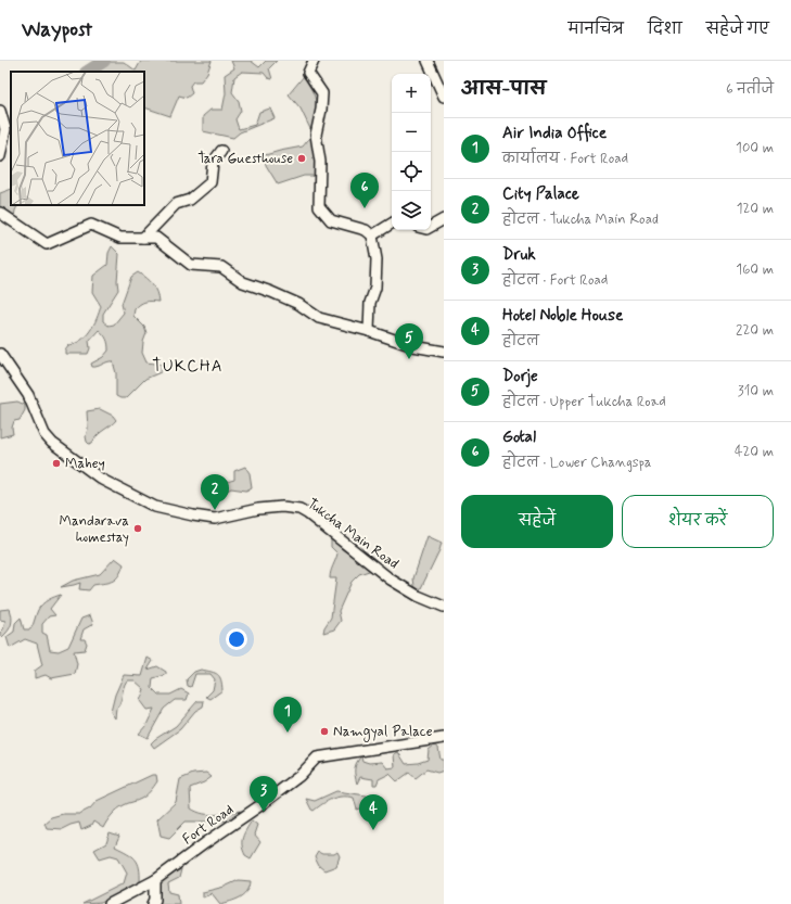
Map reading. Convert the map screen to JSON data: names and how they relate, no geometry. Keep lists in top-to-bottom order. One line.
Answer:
{"streets":{"street":["Tukcha Main Road","Fort Road"]},"districts":["TUKCHA"],"places":["Tara Guesthouse","Mahey","Mandarava homestay","Namgyal Palace"],"page":{"header":"Waypost","nav":["मानचित्र","दिशा","सहेजे गए"],"heading":["आस-पास","6 नतीजे"],"map_buttons":["+","−"],"list":[{"mark":"1","name":"Air India Office","note":"कार्यालय · Fort Road","value":"100 m"},{"mark":"2","name":"City Palace","note":"होटल · Tukcha Main Road","value":"120 m"},{"mark":"3","name":"Druk","note":"होटल · Fort Road","value":"160 m"},{"mark":"4","name":"Hotel Noble House","note":"होटल","value":"220 m"},{"mark":"5","name":"Dorje","note":"होटल · Upper Tukcha Road","value":"310 m"},{"mark":"6","name":"Gotal","note":"होटल · Lower Changspa","value":"420 m"}],"pins":["6","5","2","1","3","4"],"buttons":["सहेजें","शेयर करें"]}}
